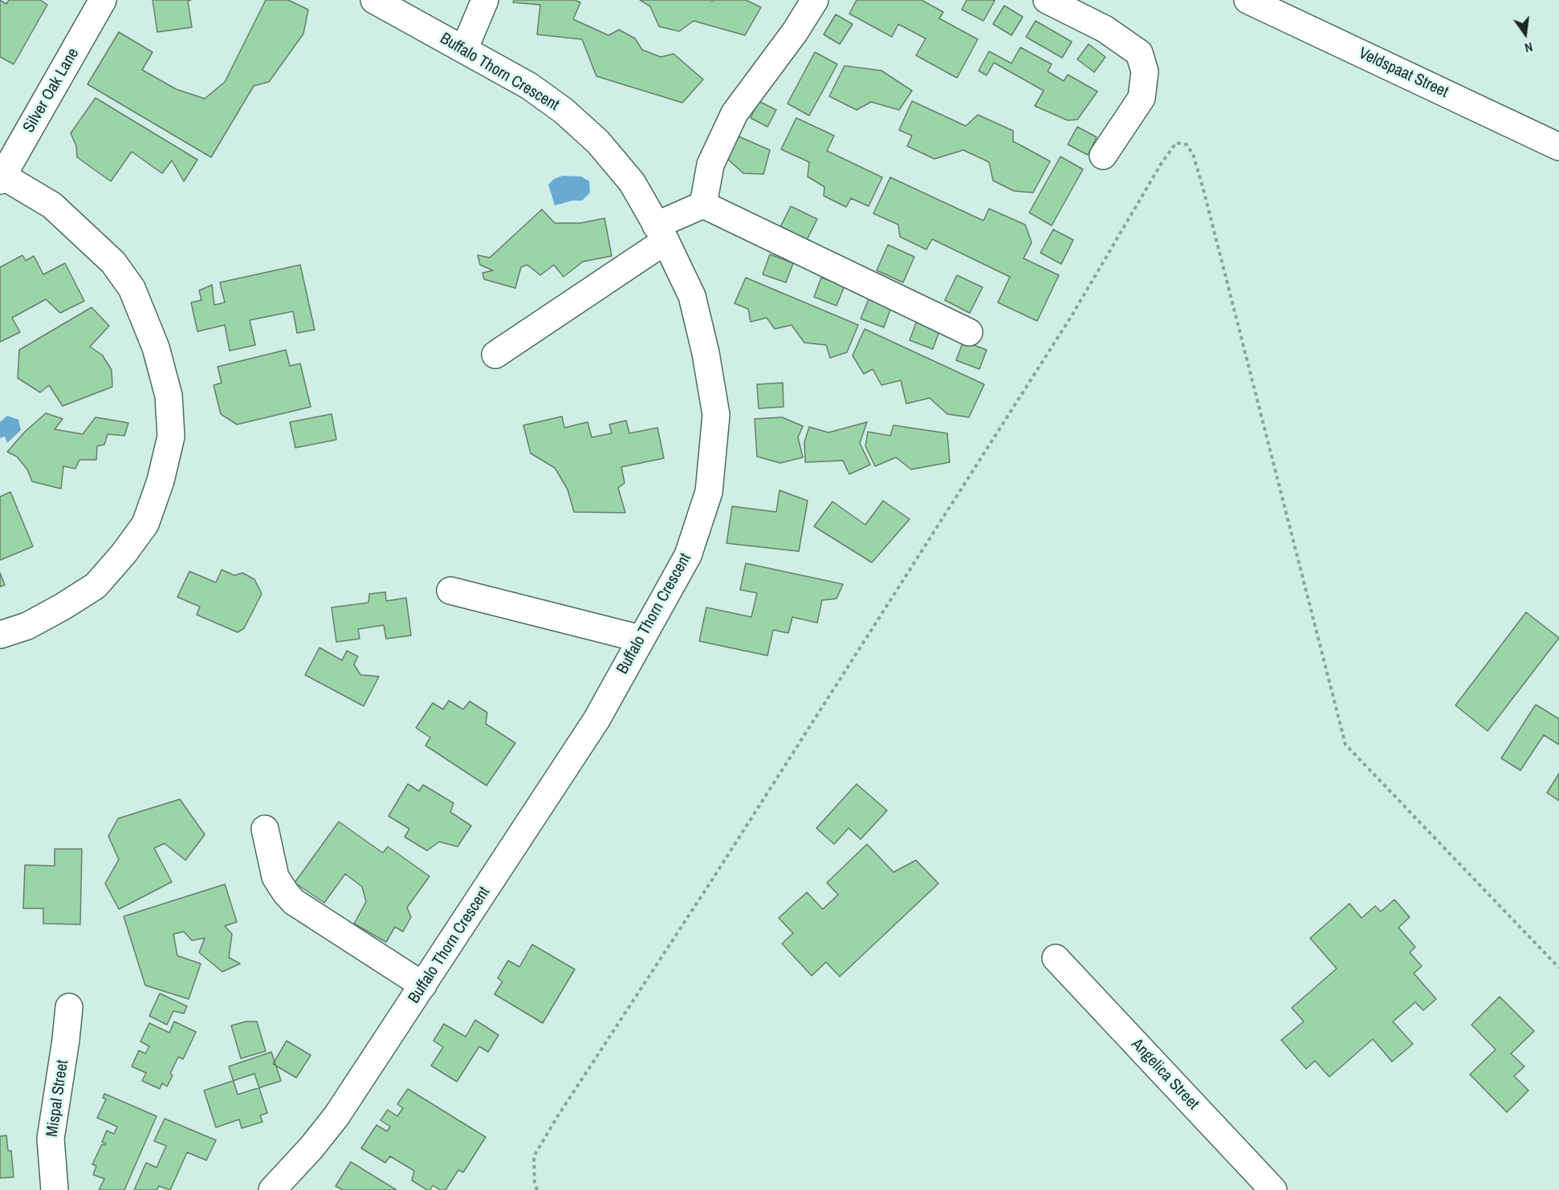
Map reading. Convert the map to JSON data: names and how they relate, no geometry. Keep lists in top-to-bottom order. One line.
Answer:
{"streets":{"street":["Buffalo Thorn Crescent","Veldspaat Street","Silver Oak Lane","Angelica Street","Mispal Street"]},"north":"bottom"}
